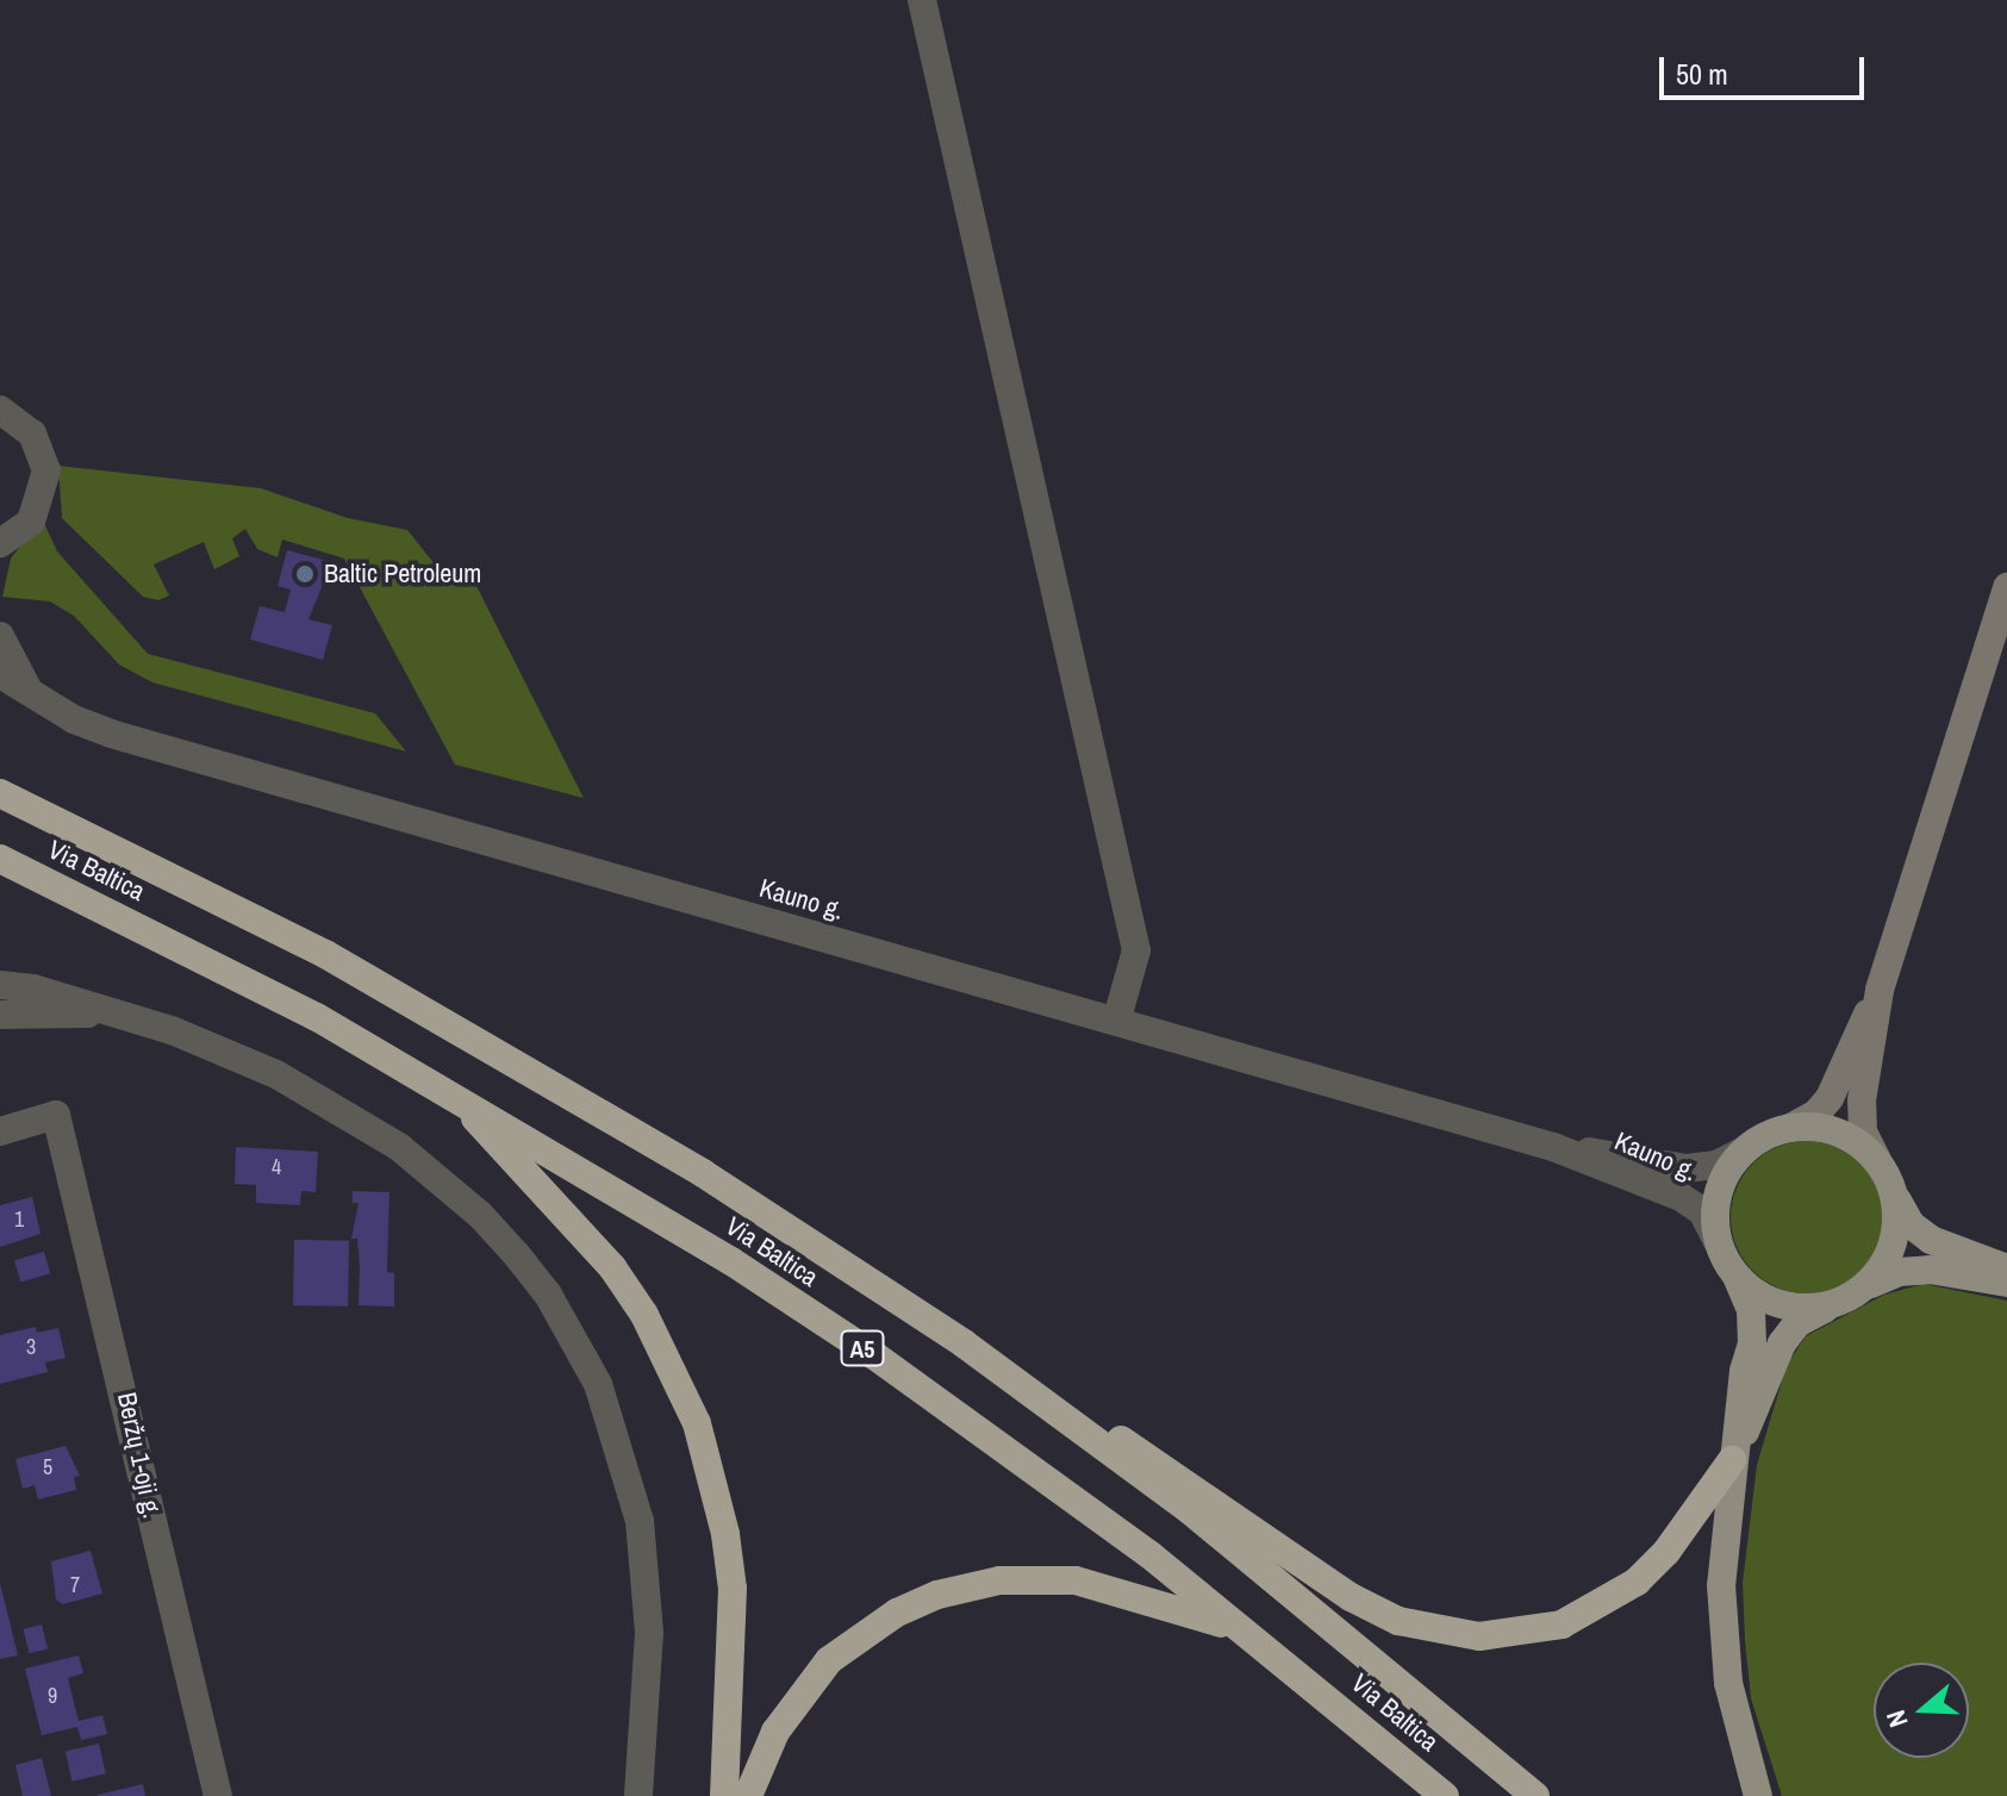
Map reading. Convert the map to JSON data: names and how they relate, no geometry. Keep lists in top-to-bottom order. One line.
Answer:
{"streets":{"highway":["Via Baltica","A5"],"street":["Kauno g.","Beržų 1-oji g."]},"places":["Baltic Petroleum"],"house_numbers":["4","1","3","5","7","9"],"scale_bar":"50 m","north":"left"}
